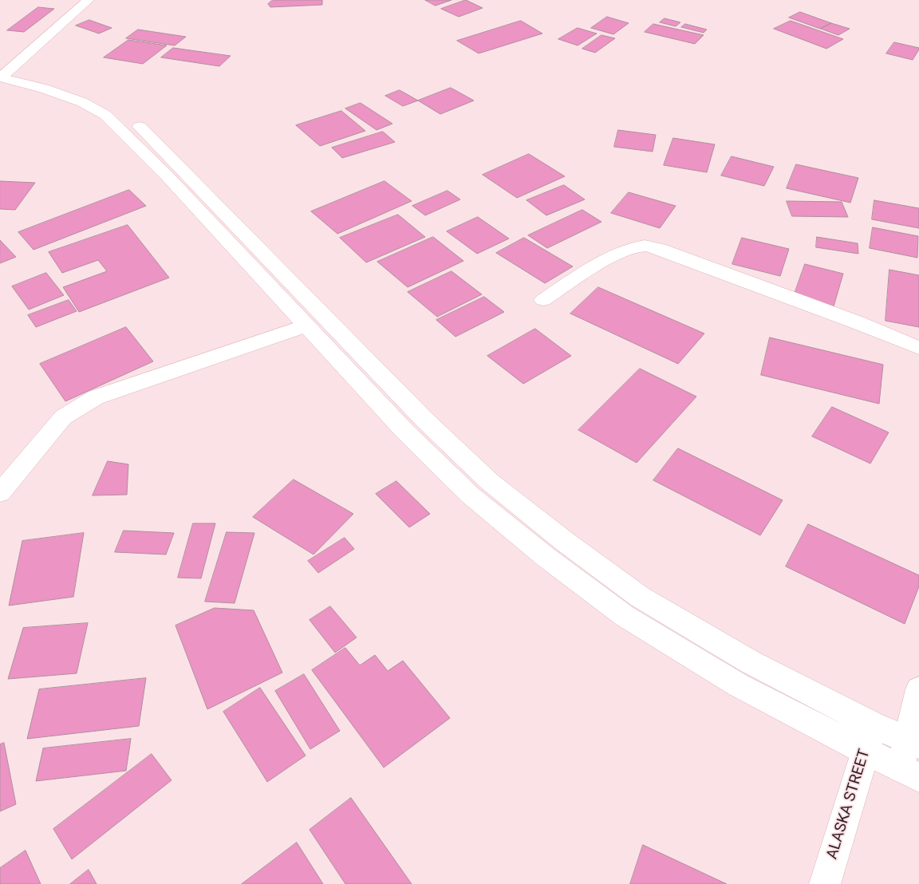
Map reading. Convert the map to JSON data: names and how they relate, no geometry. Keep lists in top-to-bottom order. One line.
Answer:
{"streets":{"main road":["ALASKA STREET"]}}
